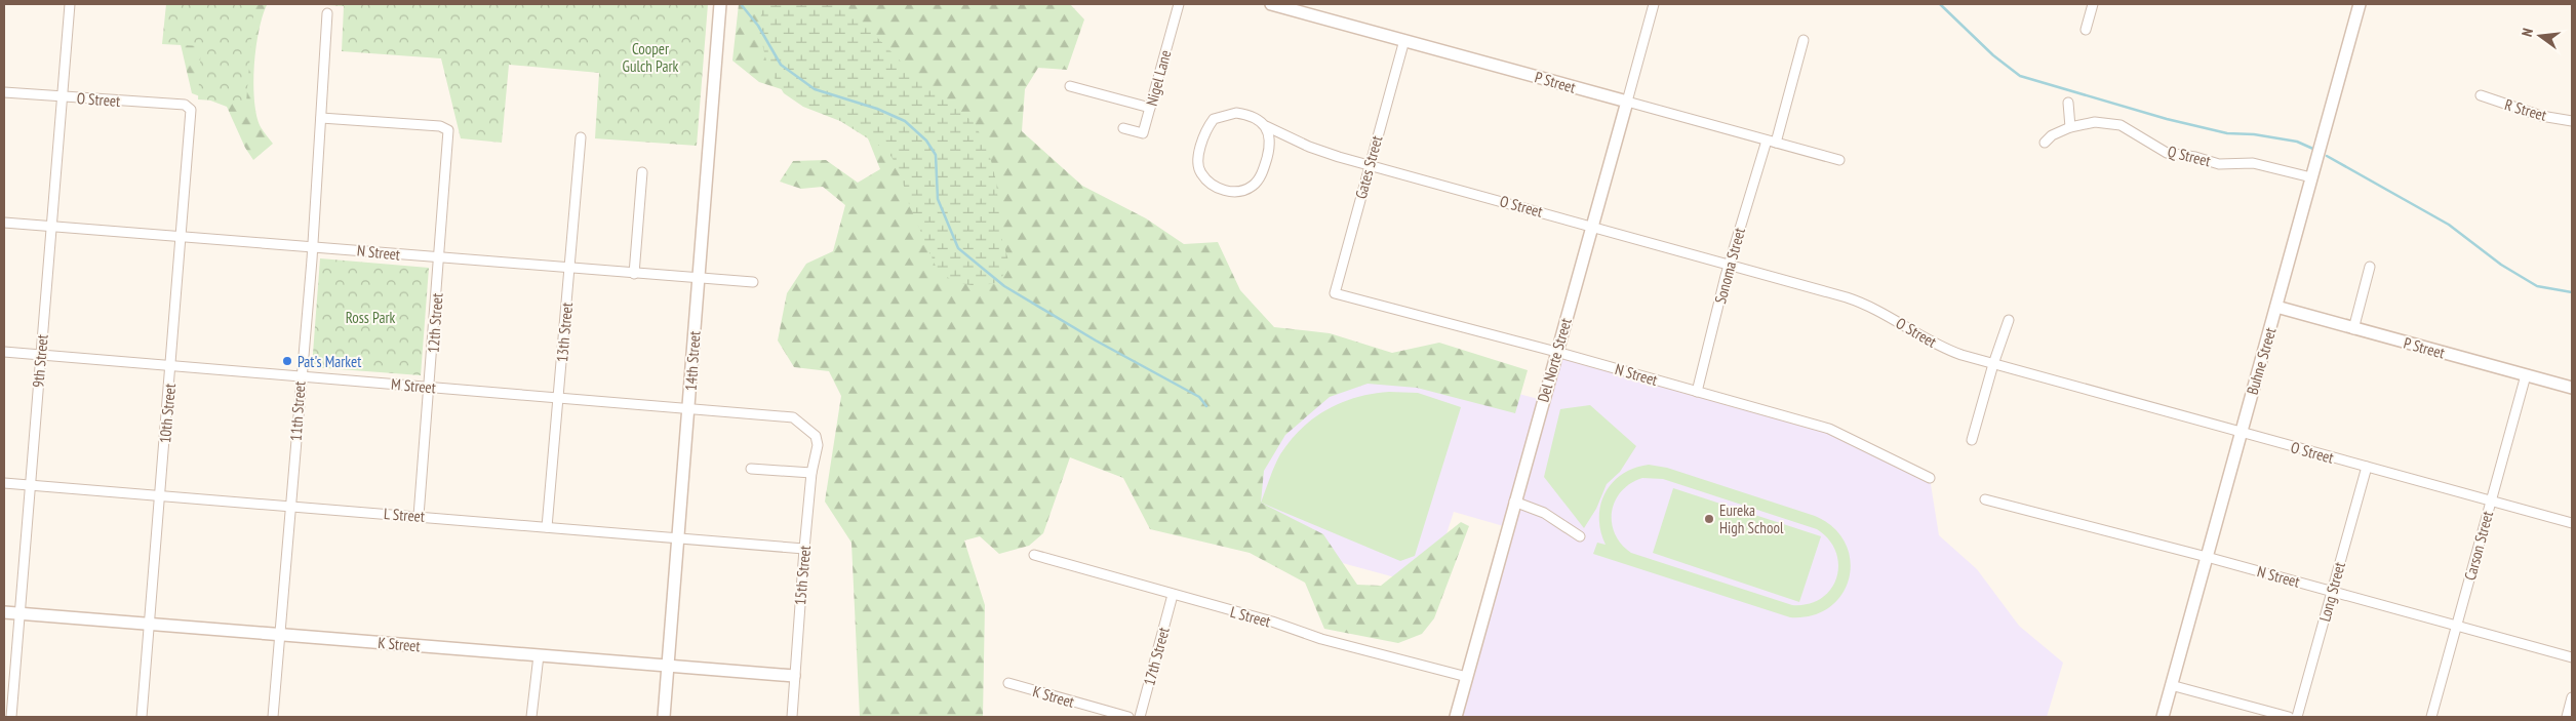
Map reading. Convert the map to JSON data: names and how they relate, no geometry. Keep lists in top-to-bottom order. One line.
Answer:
{"streets":{"street":["Nigel Lane","P Street","O Street","R Street","Q Street","Gates Street","N Street","Sonoma Street","12th Street","13th Street","Del Norte Street","9th Street","14th Street","Buhne Street","M Street","11th Street","10th Street","L Street","Carson Street","15th Street","Long Street","K Street","17th Street"]},"crossings":[["P Street","Gates Street"],["P Street","Sonoma Street"],["P Street","Del Norte Street"],["P Street","Buhne Street"],["P Street","Carson Street"],["O Street","Gates Street"],["O Street","Sonoma Street"],["O Street","Del Norte Street"],["O Street","9th Street"],["O Street","Buhne Street"],["O Street","10th Street"],["O Street","Carson Street"],["O Street","Long Street"],["Q Street","Buhne Street"],["Gates Street","N Street"],["N Street","Sonoma Street"],["N Street","12th Street"],["N Street","13th Street"],["N Street","Del Norte Street"],["N Street","9th Street"],["N Street","14th Street"],["N Street","Buhne Street"],["N Street","11th Street"],["N Street","10th Street"],["N Street","Carson Street"],["N Street","Long Street"],["12th Street","M Street"],["12th Street","11th Street"],["12th Street","L Street"],["13th Street","M Street"],["13th Street","L Street"],["Del Norte Street","L Street"],["9th Street","M Street"],["9th Street","L Street"],["9th Street","K Street"],["14th Street","M Street"],["14th Street","L Street"],["14th Street","K Street"],["M Street","11th Street"],["M Street","10th Street"],["M Street","15th Street"],["11th Street","L Street"],["11th Street","K Street"],["10th Street","L Street"],["10th Street","K Street"],["L Street","15th Street"],["L Street","17th Street"],["15th Street","K Street"]],"parks":["Cooper Gulch Park","Ross Park"],"places":["Pat's Market","Eureka High School"],"north":"left"}
